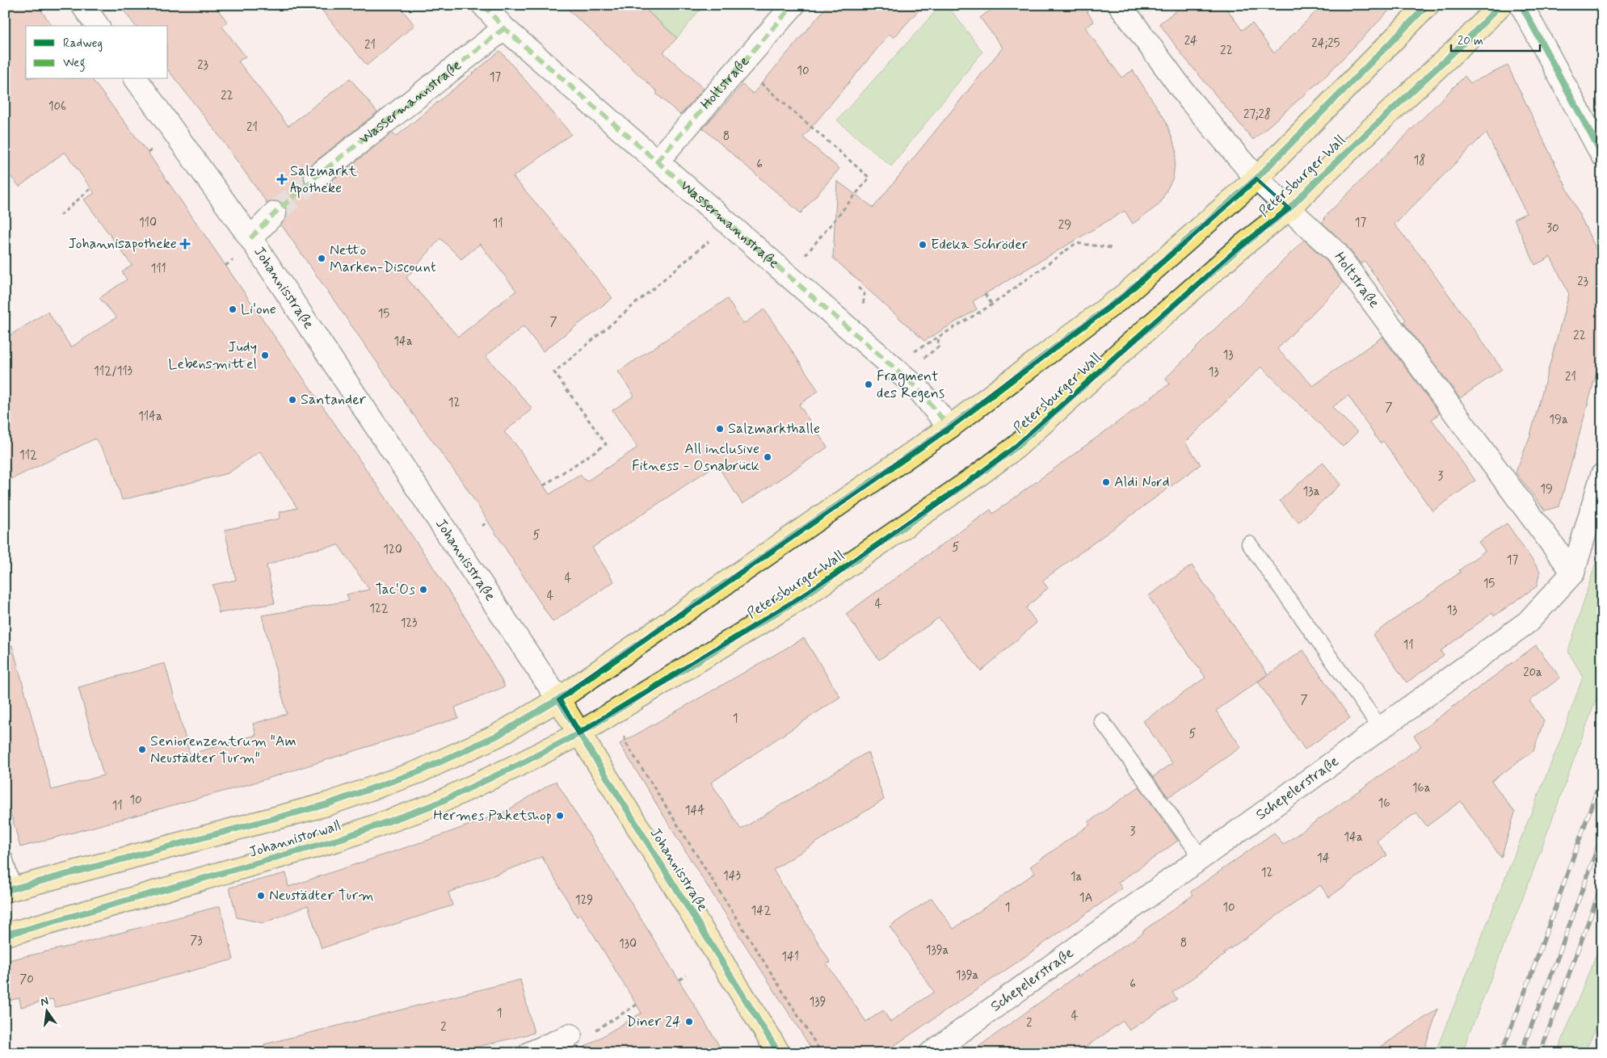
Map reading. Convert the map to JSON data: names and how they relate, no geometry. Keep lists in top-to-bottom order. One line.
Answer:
{"streets":{"main road":["Petersburger Wall","Johannisstraße","Johannistorwall"],"street":["Holtstraße","Wassermannstraße","Schepelerstraße"]},"crossings":[["Holtstraße","Wassermannstraße"],["Holtstraße","Petersburger Wall"],["Holtstraße","Schepelerstraße"],["Wassermannstraße","Petersburger Wall"],["Petersburger Wall","Johannisstraße"],["Petersburger Wall","Johannistorwall"],["Johannisstraße","Johannistorwall"]],"places":{"health":["Salzmarkt Apotheke","Johannisapotheke"],"other":["Edeka Schröder","Netto Marken-Discount","Li'one","Judy Lebensmittel","Fragment des Regens","Santander","Salzmarkthalle","All inclusive Fitness - Osnabrück","Aldi Nord","Tac'Os","Seniorenzentrum \"Am Neustädter Turm\"","Hermes Paketshop","Neustädter Turm","Diner 24"]},"house_numbers":["24","24;25","21","22","23","10","17","22","106","27;28","21","8","18","6","110","17","11","29","30","111","23","15","7","22","14a","13","112/113","13","21","12","7","114a","19a","112","3","19","13a","5","5","120","17","4","15","4","4","122","13","123","11","20a","7","1","5","16a","10","16","11","144","3","14a","14","12","143","1a","1A","129","1","10","142","73","8","130","139a","141","139a","70","6","139","1","4","2","2"],"legend":["Radweg","Weg"],"scale_bar":"20 m","north":"top"}
